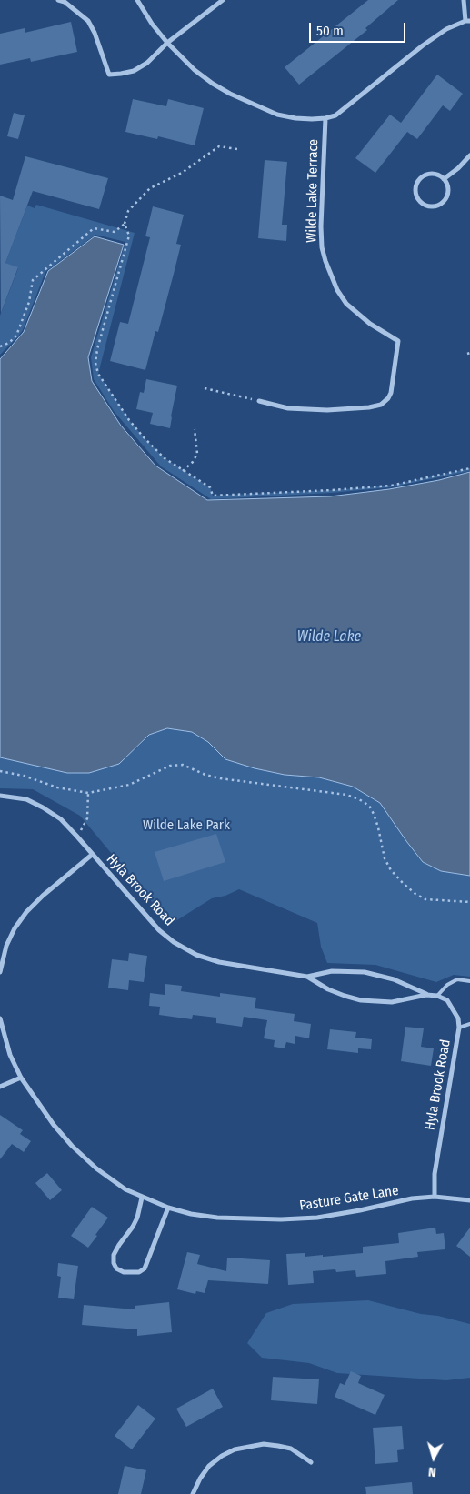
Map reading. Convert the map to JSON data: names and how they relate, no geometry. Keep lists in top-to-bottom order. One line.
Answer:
{"streets":{"street":["Wilde Lake Terrace","Hyla Brook Road","Pasture Gate Lane"]},"crossings":[["Hyla Brook Road","Pasture Gate Lane"]],"water":["Wilde Lake"],"parks":["Wilde Lake Park"],"scale_bar":"50 m","north":"bottom"}
